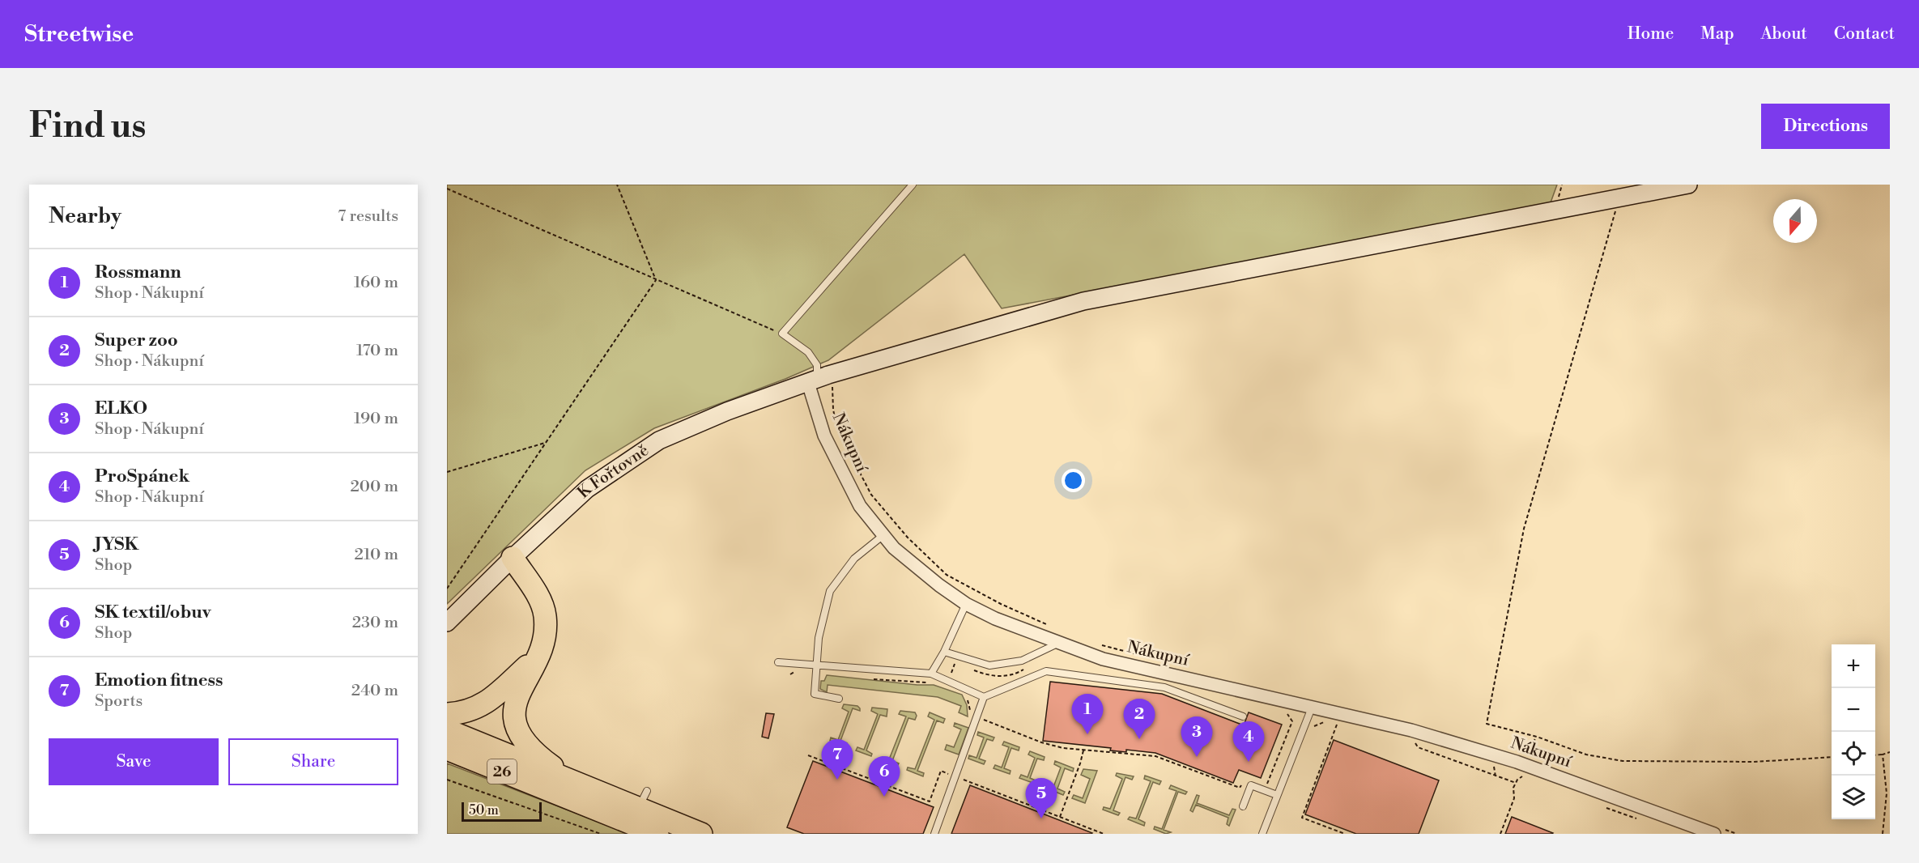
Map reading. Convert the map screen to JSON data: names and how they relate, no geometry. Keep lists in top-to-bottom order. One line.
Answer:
{"streets":{"highway":["26"],"street":["Nákupní","K Fořtovně"]},"crossings":[["Nákupní","K Fořtovně"]],"scale_bar":"50 m","north":"bottom","page":{"header":"Streetwise","nav":["Home","Map","About","Contact"],"buttons":["Directions",["Save","Share"]],"title":"Find us","heading":["Nearby","7 results"],"list":[{"mark":"1","name":"Rossmann","note":"Shop · Nákupní","value":"160 m"},{"mark":"2","name":"Super zoo","note":"Shop · Nákupní","value":"170 m"},{"mark":"3","name":"ELKO","note":"Shop · Nákupní","value":"190 m"},{"mark":"4","name":"ProSpánek","note":"Shop · Nákupní","value":"200 m"},{"mark":"5","name":"JYSK","note":"Shop","value":"210 m"},{"mark":"6","name":"SK textil/obuv","note":"Shop","value":"230 m"},{"mark":"7","name":"Emotion fitness","note":"Sports","value":"240 m"}],"map_buttons":["+","−"],"pins":["1","2","3","4","7","6","5"],"scale":"50 m"}}
